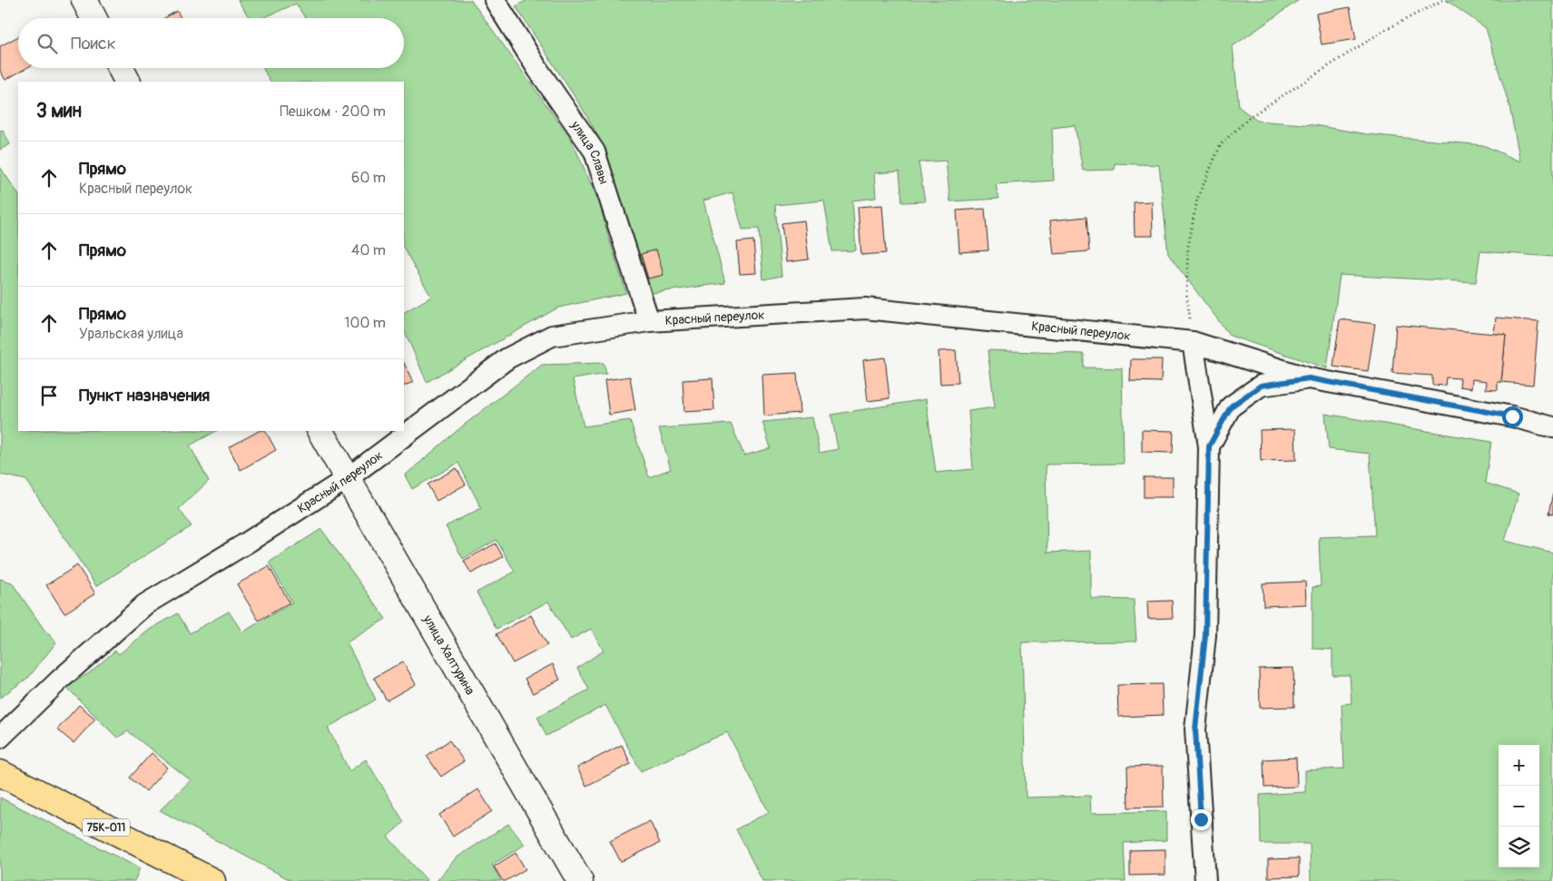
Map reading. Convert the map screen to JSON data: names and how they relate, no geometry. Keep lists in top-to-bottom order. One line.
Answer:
{"streets":{"main road":["75К-011"],"street":["улица Славы","Красный переулок","улица Халтурина"]},"crossings":[["улица Славы","Красный переулок"],["Красный переулок","улица Халтурина"]],"page":{"search":"Поиск","heading":["3 мин","Пешком · 200 m"],"list":[["Прямо","Красный переулок","60 m"],["Прямо","40 m"],["Прямо","Уральская улица","100 m"],"Пункт назначения"],"map_buttons":["+","−"]}}
